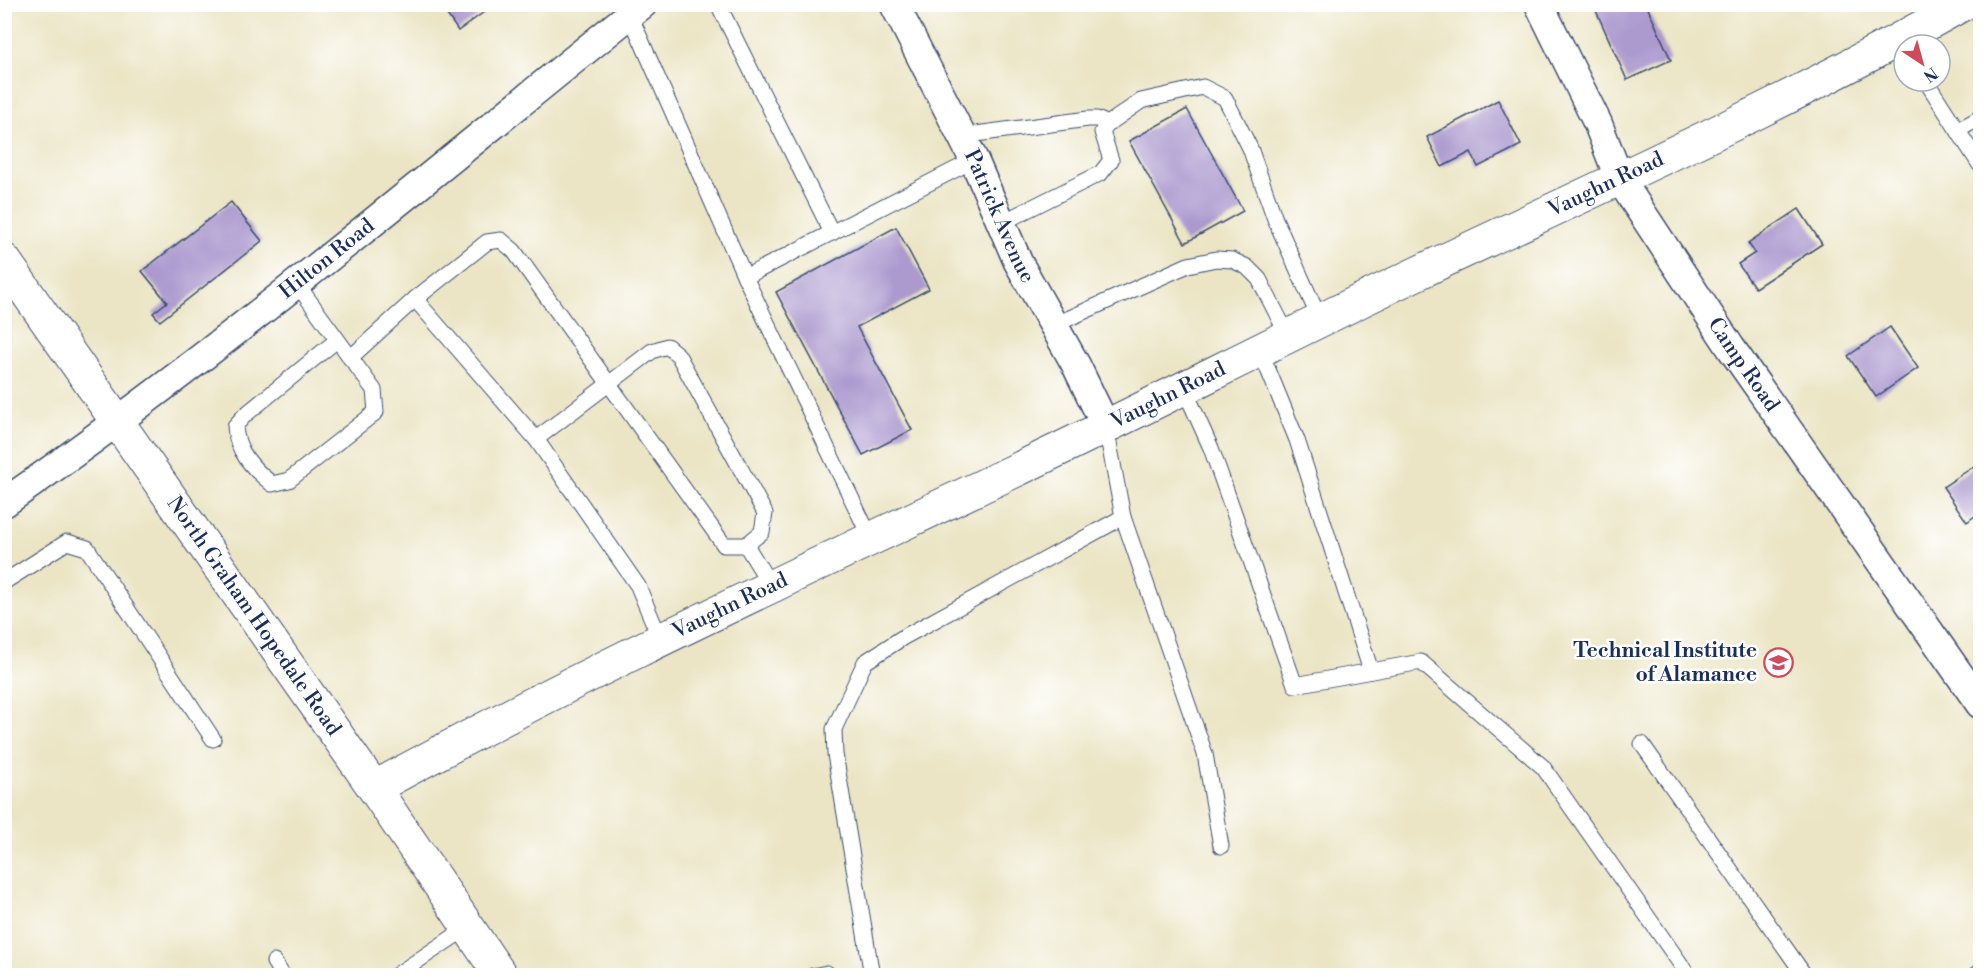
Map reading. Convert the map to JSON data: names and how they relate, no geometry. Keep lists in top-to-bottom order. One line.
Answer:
{"streets":{"street":["Vaughn Road","Patrick Avenue","Hilton Road","Camp Road","North Graham Hopedale Road"]},"crossings":[["Vaughn Road","Patrick Avenue"],["Vaughn Road","Camp Road"],["Vaughn Road","North Graham Hopedale Road"],["Hilton Road","North Graham Hopedale Road"]],"places":{"school or university":["Technical Institute of Alamance"]},"north":"bottom right"}
